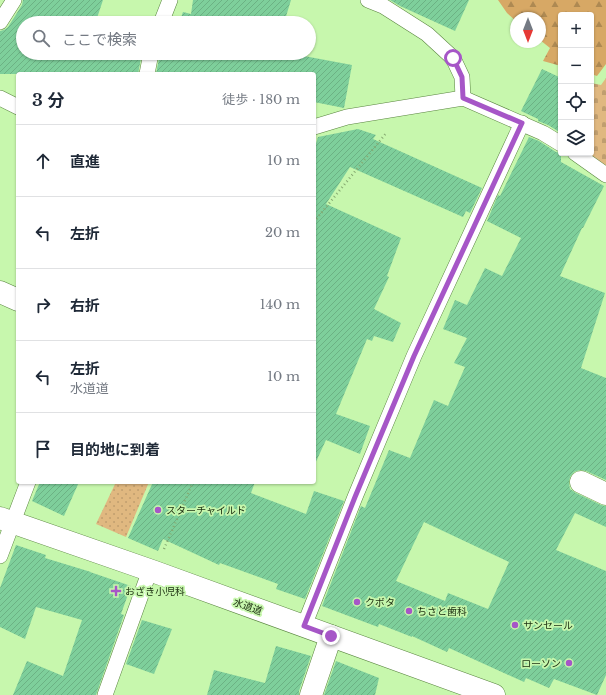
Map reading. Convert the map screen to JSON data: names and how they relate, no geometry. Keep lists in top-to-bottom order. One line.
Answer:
{"streets":{"street":["水道道"]},"places":{"other":["スターチャイルド","クボタ","ちさと歯科","サンセール","ローソン"],"health":["おざき小児科"]},"north":"bottom","page":{"map_buttons":["+","−"],"search":"ここで検索","heading":["3 分","徒歩 · 180 m"],"list":[["直進","10 m"],["左折","20 m"],["右折","140 m"],["左折","水道道","10 m"],"目的地に到着"]}}
